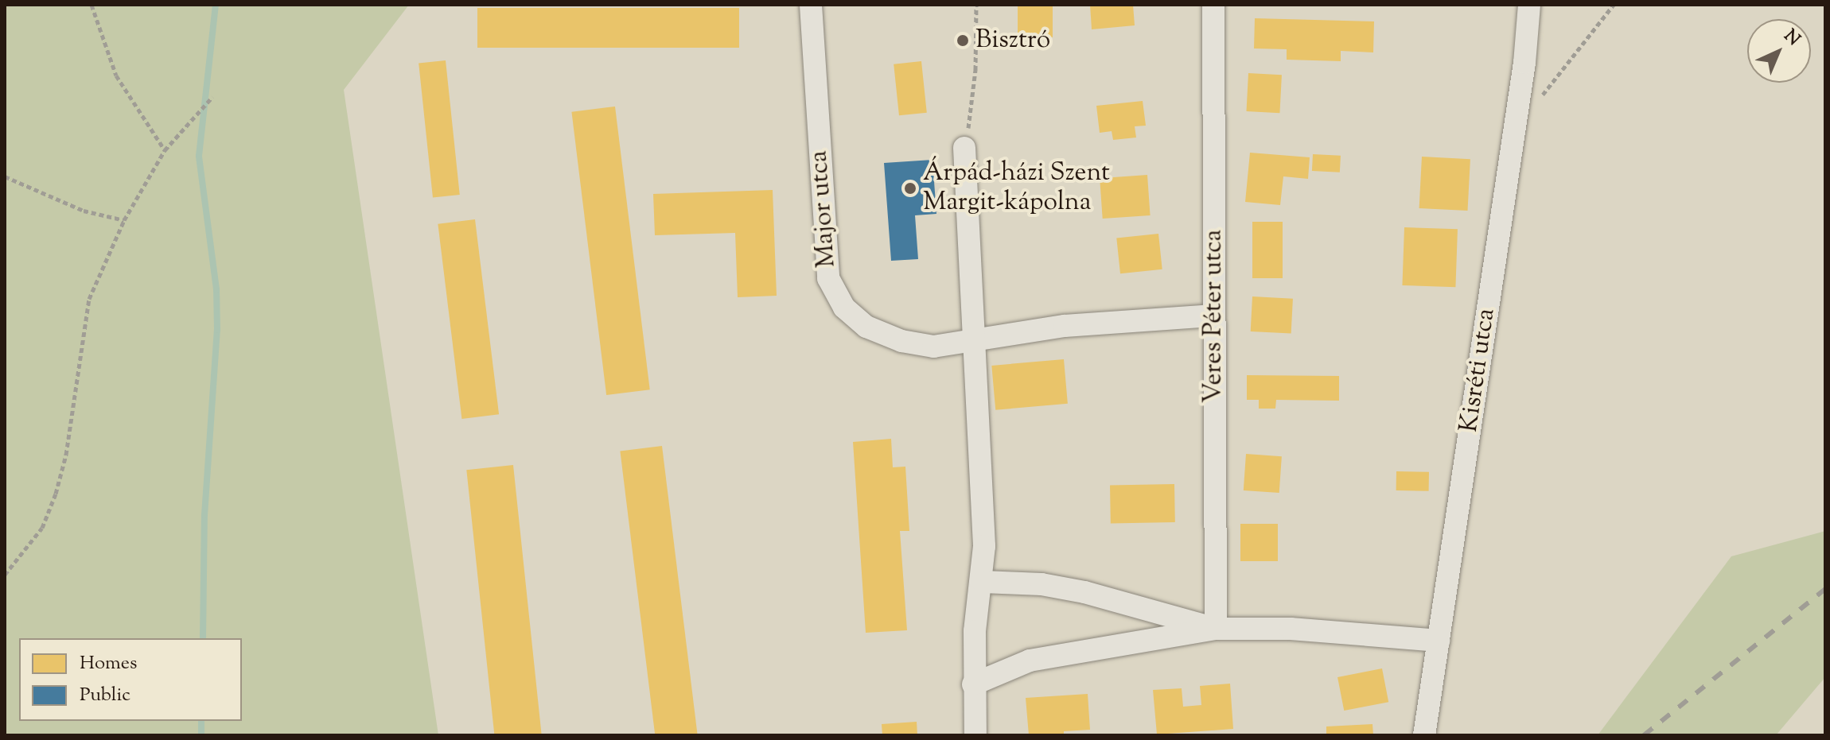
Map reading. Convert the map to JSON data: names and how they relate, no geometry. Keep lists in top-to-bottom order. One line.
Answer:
{"streets":{"street":["Major utca","Veres Péter utca","Kisréti utca"]},"crossings":[["Major utca","Veres Péter utca"]],"places":["Bisztró","Árpád-házi Szent Margit-kápolna"],"legend":["Homes","Public"],"north":"top right"}
